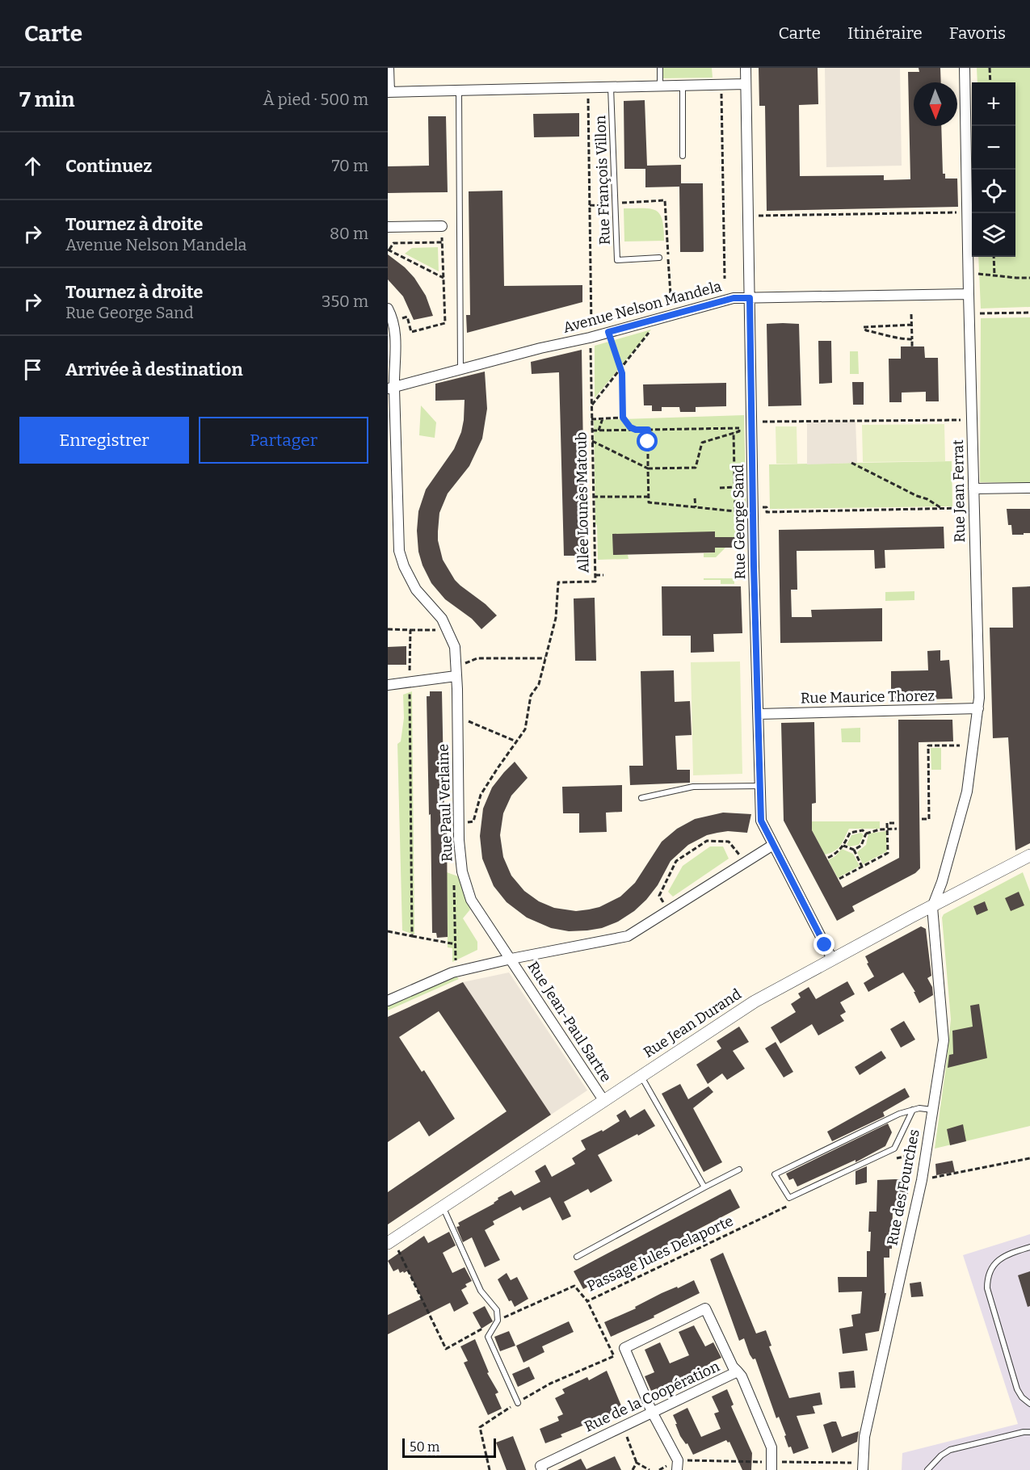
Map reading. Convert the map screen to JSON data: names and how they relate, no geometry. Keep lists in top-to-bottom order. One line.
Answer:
{"streets":{"street":["Avenue Nelson Mandela","Rue Jean Ferrat","Rue George Sand","Rue Maurice Thorez","Rue Paul Verlaine","Rue Jean-Paul Sartre","Rue Jean Durand","Rue des Fourches","Rue de la Coopération"],"lane":["Rue François Villon"],"path":["Allée Lounès Matoub","Passage Jules Delaporte"]},"crossings":[["Avenue Nelson Mandela","Rue Jean Ferrat"],["Avenue Nelson Mandela","Allée Lounès Matoub"],["Avenue Nelson Mandela","Rue George Sand"],["Avenue Nelson Mandela","Rue Paul Verlaine"],["Rue Jean Ferrat","Rue Maurice Thorez"],["Rue Jean Ferrat","Rue Jean Durand"],["Rue Jean Ferrat","Rue des Fourches"],["Rue George Sand","Rue Maurice Thorez"],["Rue George Sand","Rue Jean Durand"],["Rue Paul Verlaine","Rue Jean-Paul Sartre"],["Rue Jean-Paul Sartre","Rue Jean Durand"],["Rue Jean Durand","Rue des Fourches"],["Rue Jean Durand","Passage Jules Delaporte"]],"scale_bar":"50 m","north":"bottom","page":{"header":"Carte","nav":["Carte","Itinéraire","Favoris"],"heading":["7 min","À pied · 500 m"],"map_buttons":["+","−"],"list":[["Continuez","70 m"],["Tournez à droite","Avenue Nelson Mandela","80 m"],["Tournez à droite","Rue George Sand","350 m"],"Arrivée à destination"],"buttons":["Enregistrer","Partager"],"scale":"50 m"}}
